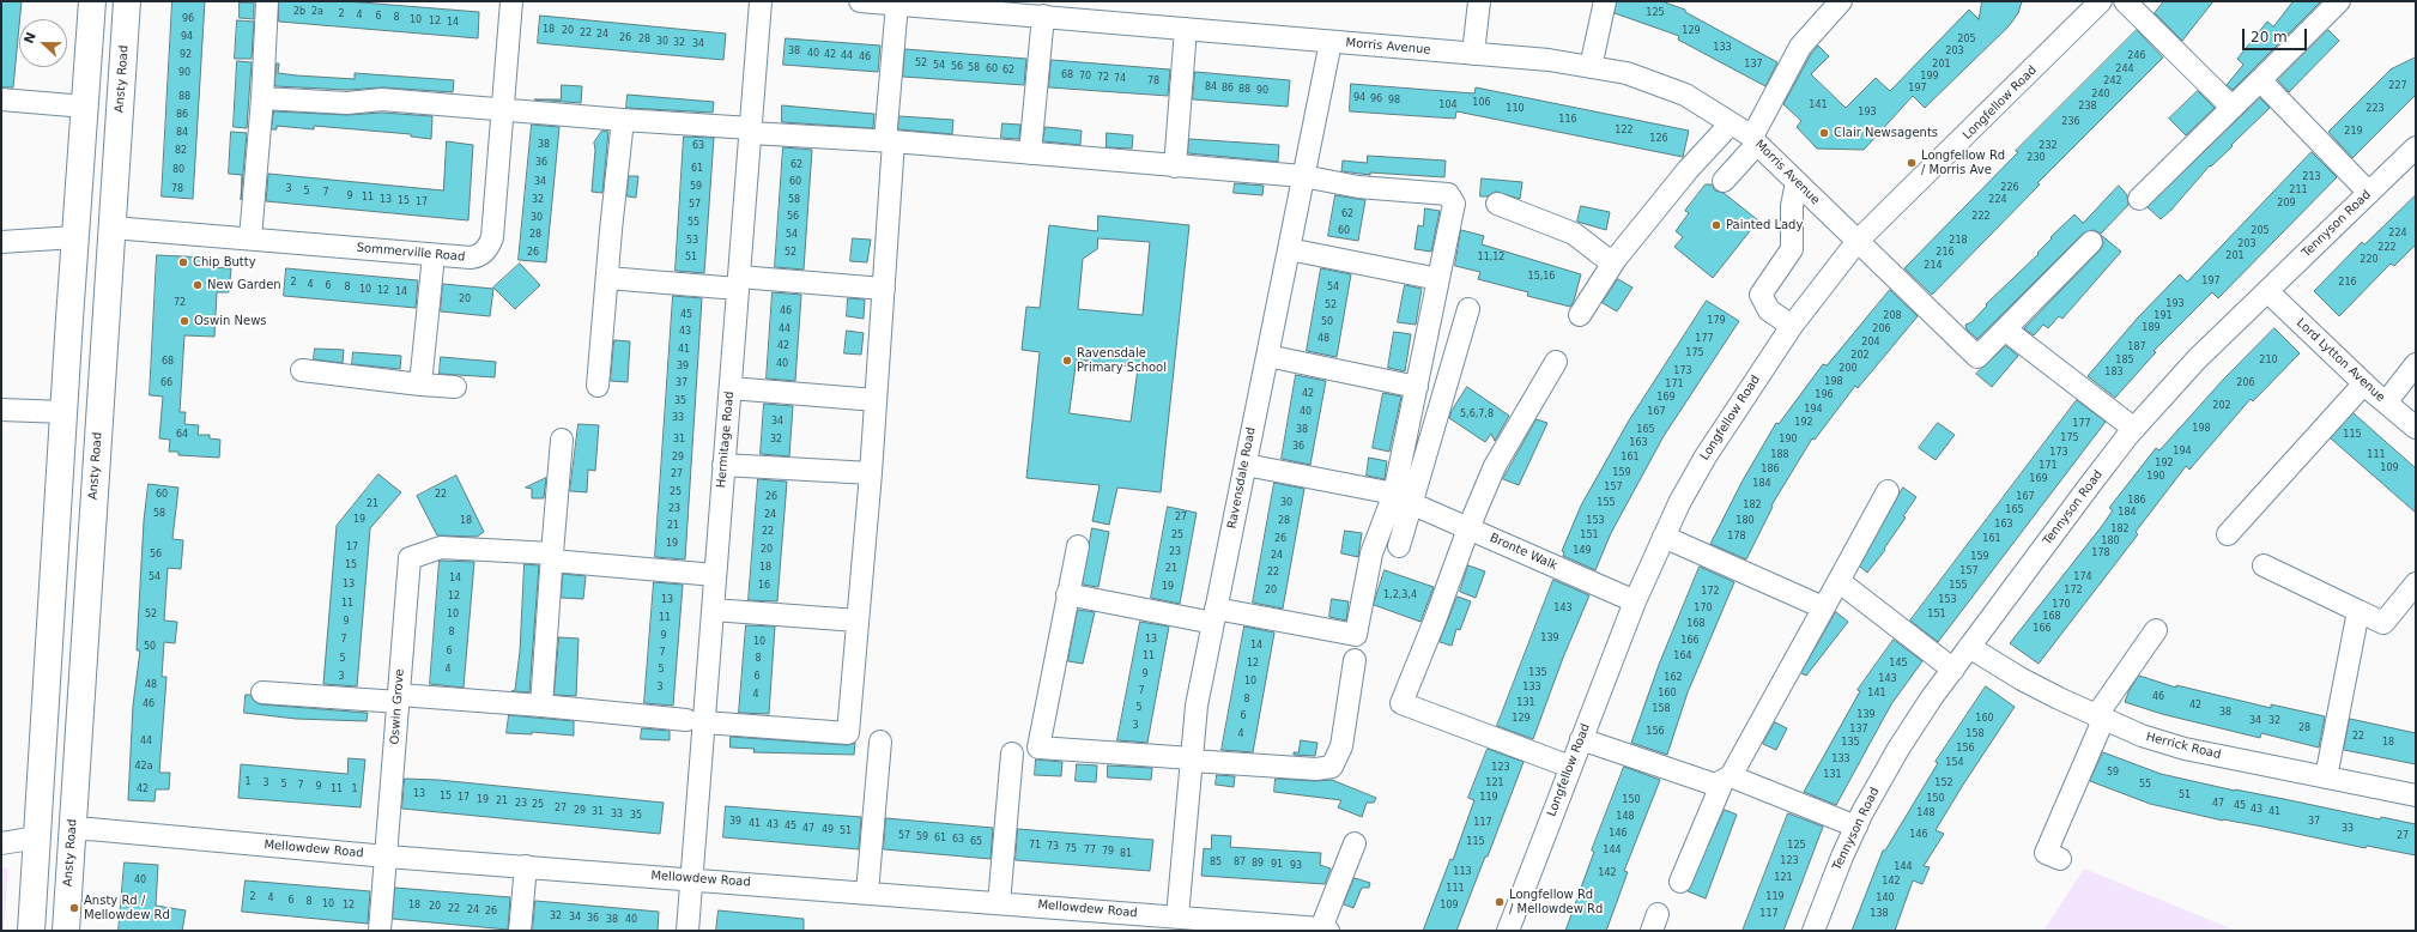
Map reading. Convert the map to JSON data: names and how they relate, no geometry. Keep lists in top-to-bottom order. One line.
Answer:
{"streets":{"highway":["Ansty Road"],"street":["Morris Avenue","Longfellow Road","Tennyson Road","Sommerville Road","Lord Lytton Avenue","Hermitage Road","Ravensdale Road","Bronte Walk","Oswin Grove","Herrick Road","Mellowdew Road"]},"crossings":[["Morris Avenue","Longfellow Road"],["Morris Avenue","Ravensdale Road"],["Ansty Road","Sommerville Road"],["Ansty Road","Mellowdew Road"],["Longfellow Road","Bronte Walk"],["Tennyson Road","Lord Lytton Avenue"],["Tennyson Road","Herrick Road"],["Hermitage Road","Mellowdew Road"],["Ravensdale Road","Mellowdew Road"],["Oswin Grove","Mellowdew Road"]],"places":["Clair Newsagents","Longfellow Rd / Morris Ave","Painted Lady","Chip Butty","New Garden","Oswin News","Ravensdale Primary School","Longfellow Rd / Mellowdew Rd","Ansty Rd / Mellowdew Rd"],"house_numbers":["2b","2a","125","2","4","6","8","96","10","12","14","18","20","129","22","24","94","26","28","205","30","32","34","133","38","203","40","92","42","44","246","46","52","137","201","54","56","58","60","244","62","90","68","70","199","72","74","78","242","227","84","86","197","88","90","240","88","94","96","98","106","104","141","238","110","223","193","86","116","236","122","219","84","126","38","63","232","82","230","36","62","61","80","213","34","60","59","226","78","3","211","5","7","9","11","13","32","58","224","15","17","209","57","62","56","222","30","55","60","205","224","28","54","53","218","203","222","26","52","216","201","51","11,12","220","214","15,16","197","2","216","4","6","8","54","10","12","14","20","72","193","52","46","45","208","191","179","50","189","44","206","43","48","177","204","42","187","41","175","202","185","210","68","40","39","200","173","183","198","66","37","206","171","42","196","169","35","202","194","40","167","5,6,7,8","33","34","192","177","198","38","165","64","115","175","31","32","190","163","36","194","173","188","111","29","161","192","171","109","186","159","27","190","169","184","157","25","60","22","26","167","186","30","155","21","182","23","165","184","58","24","27","19","18","28","153","180","163","21","182","22","25","151","178","26","161","180","19","17","20","149","23","178","56","24","159","15","18","21","157","22","54","174","14","13","16","155","19","20","172","172","1,2,3,4","12","13","153","11","170","143","170","52","10","151","168","11","9","168","166","8","9","139","7","13","166","10","14","50","6","7","11","164","5","8","12","145","4","5","135","9","3","6","162","143","10","48","3","133","7","160","141","4","46","8","131","46","42","5","158","38","139","6","129","160","34","32","3","28","137","156","4","158","22","44","135","18","156","133","154","42a","123","59","131","1","3","121","152","5","55","7","9","42","11","1","13","51","15","17","119","150","19","150","21","23","47","25","45","27","43","29","31","41","148","33","35","148","39","37","117","41","43","45","47","33","49","51","146","146","57","27","59","61","63","65","115","71","125","73","75","77","144","79","81","123","85","87","89","91","93","144","113","142","121","40","142","111","2","119","4","140","6","8","10","12","18","109","20","22","24","26","117","138","32","34","36","38","40"],"scale_bar":"20 m","north":"left"}
